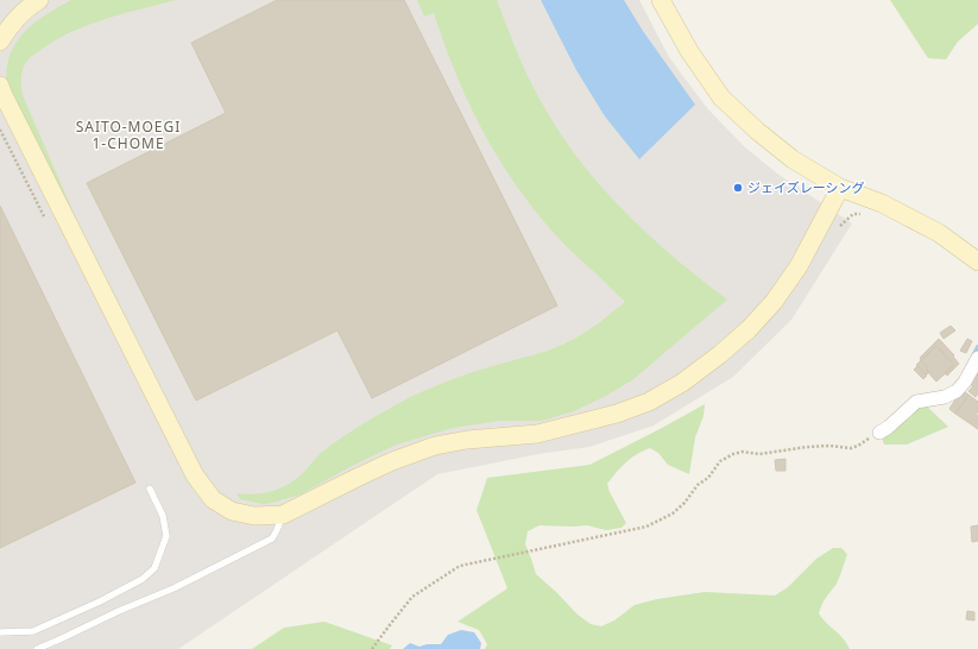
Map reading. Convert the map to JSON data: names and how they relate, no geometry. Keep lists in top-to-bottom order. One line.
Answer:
{"districts":["SAITO-MOEGI 1-CHOME"],"places":["ジェイズレーシング"]}
